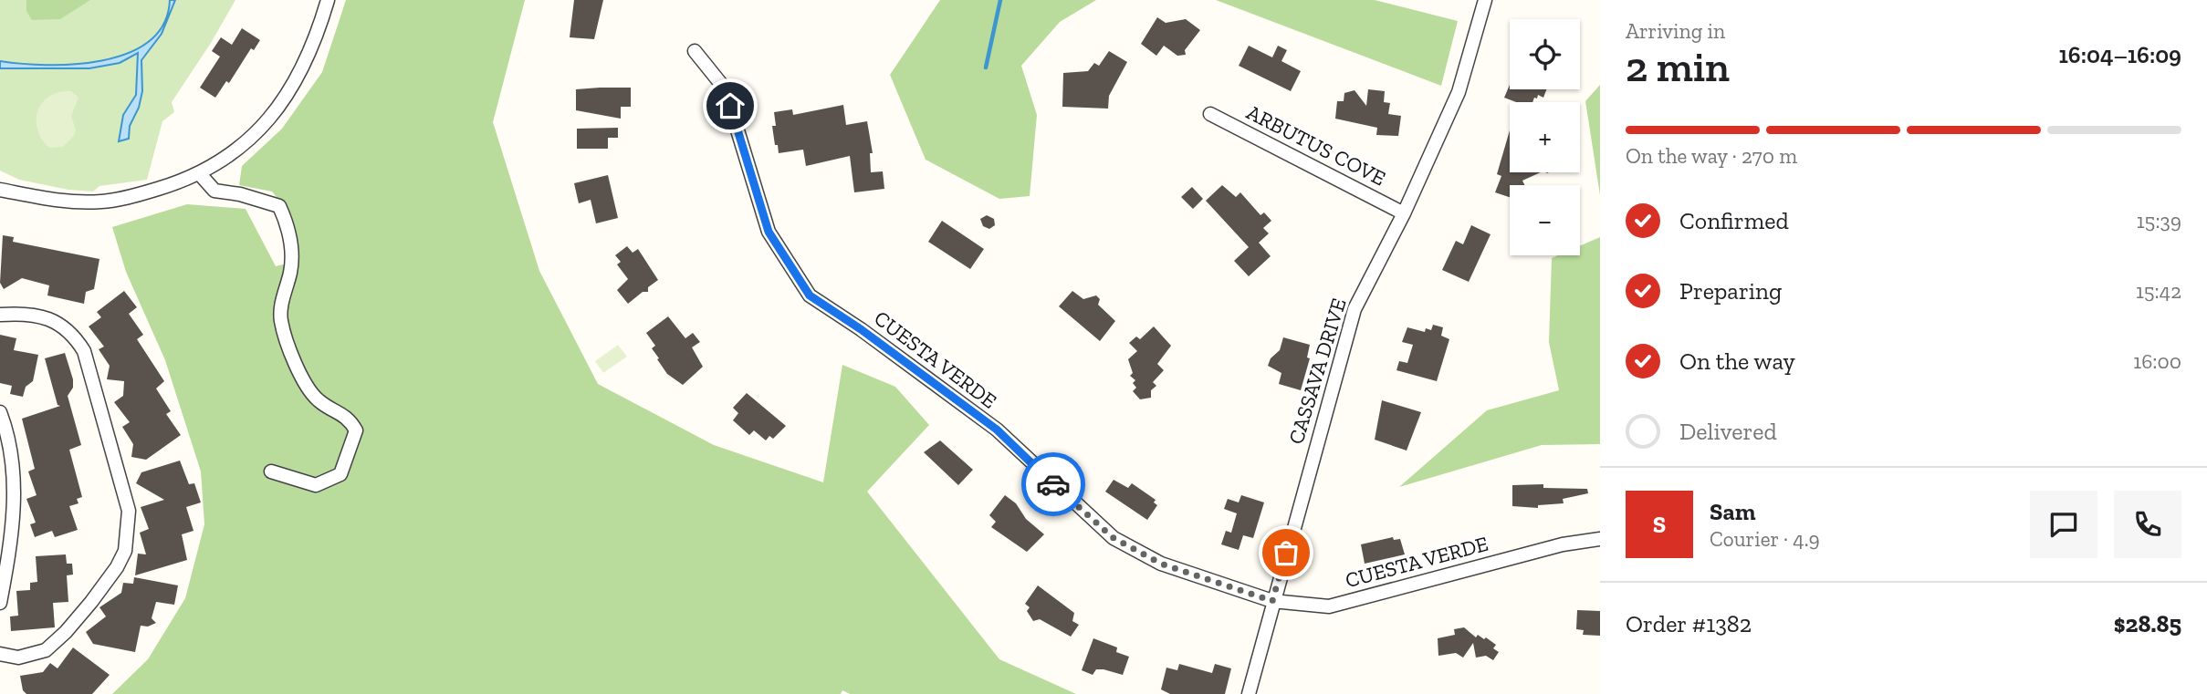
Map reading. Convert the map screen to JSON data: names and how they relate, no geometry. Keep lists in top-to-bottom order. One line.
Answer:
{"streets":{"street":["ARBUTUS COVE","CUESTA VERDE","CASSAVA DRIVE"]},"crossings":[["ARBUTUS COVE","CASSAVA DRIVE"],["CUESTA VERDE","CASSAVA DRIVE"]],"page":{"heading":["2 min","Arriving in","16:04–16:09"],"panel":["Sam","Courier · 4.9","Order #1382","$28.85"],"map_buttons":["+","−"],"bar":"On the way · 270 m","list":[["Confirmed","15:39"],["Preparing","15:42"],["On the way","16:00"],"Delivered"],"round":"S"}}
